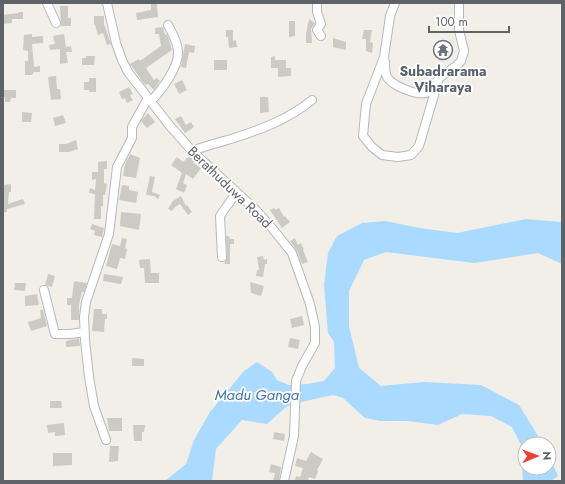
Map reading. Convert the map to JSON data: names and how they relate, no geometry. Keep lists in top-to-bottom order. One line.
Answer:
{"streets":{"street":["Berathuduwa Road"]},"water":["Madu Ganga"],"places":{"temple":["Subadrarama Viharaya"]},"scale_bar":"100 m","north":"right"}
